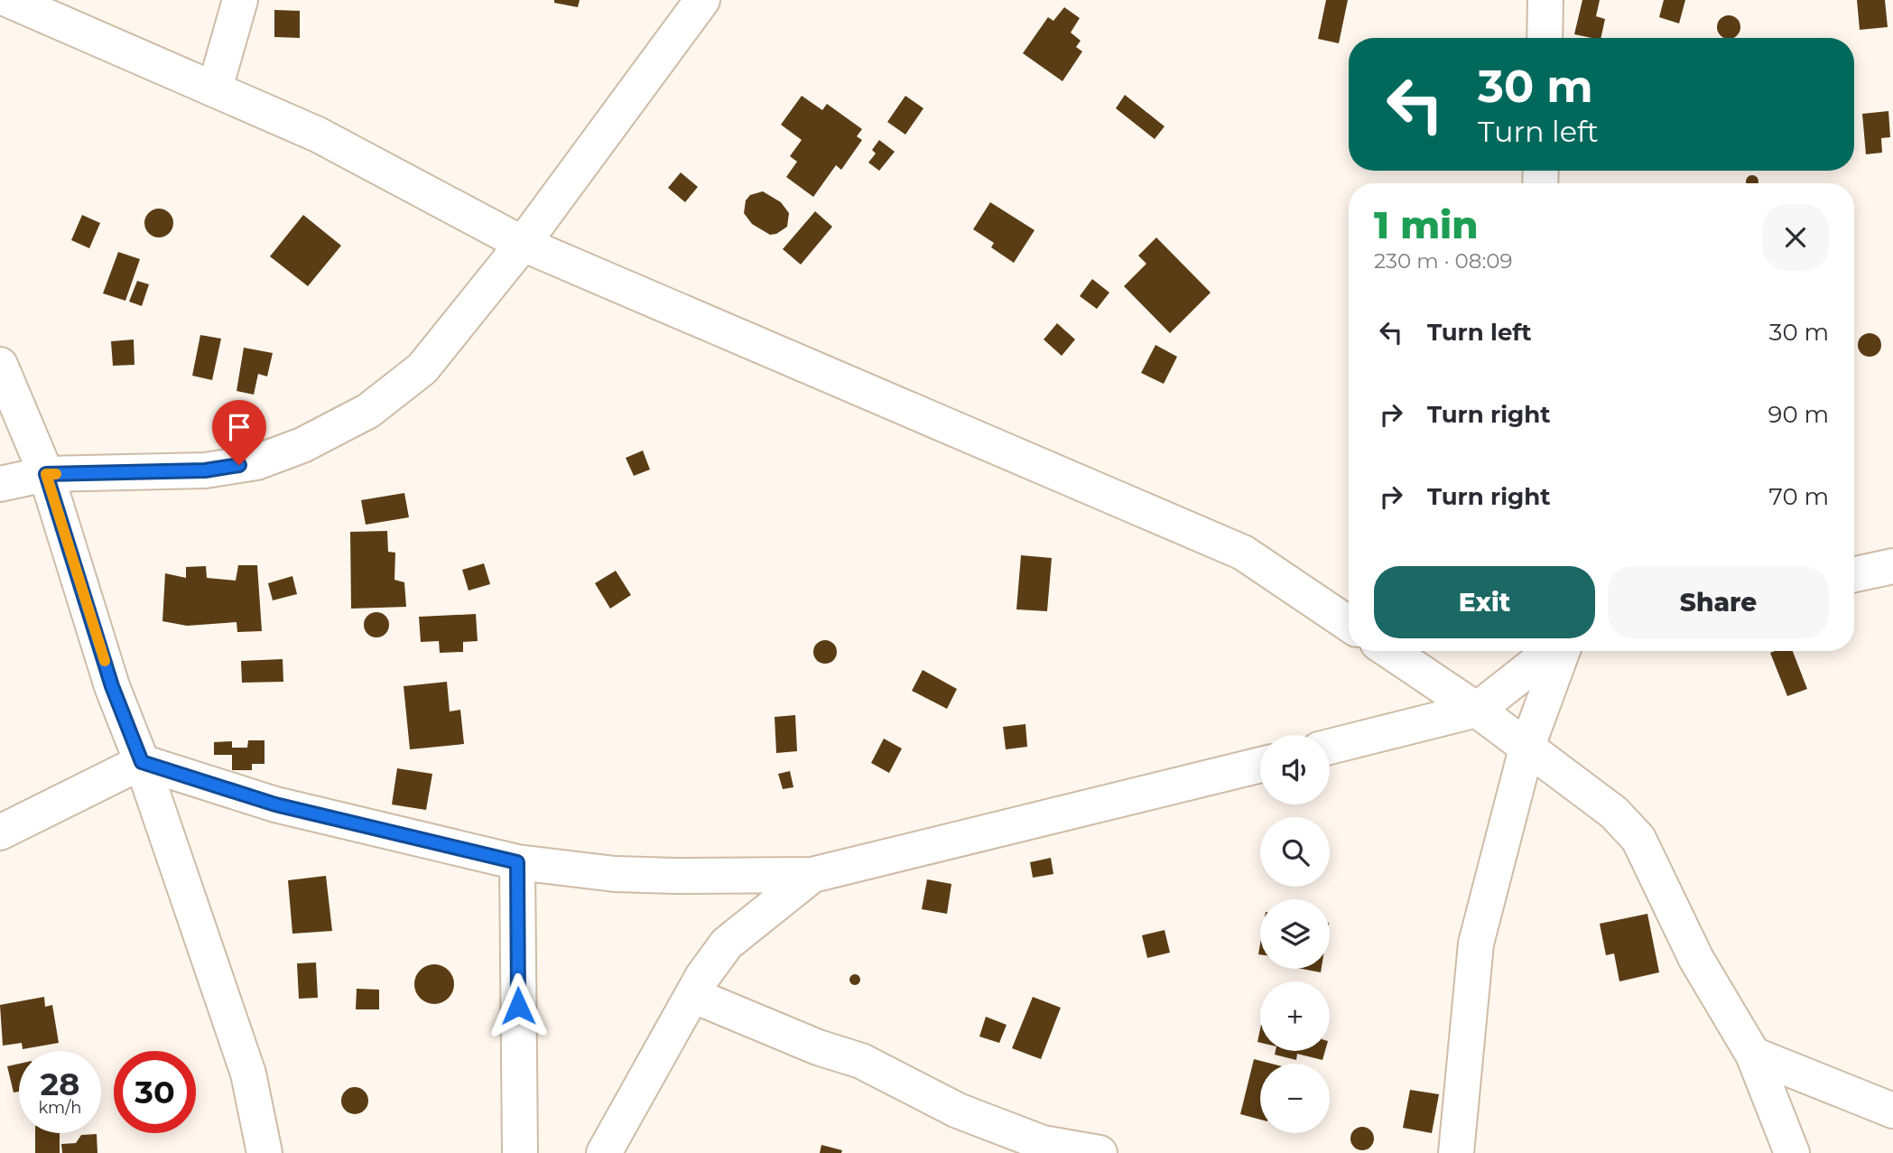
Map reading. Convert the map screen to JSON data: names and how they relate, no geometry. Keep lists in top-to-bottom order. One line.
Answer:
{"page":{"turn":["30 m","Turn left"],"heading":["1 min","230 m · 08:09"],"list":[{"name":"Turn left","value":"30 m"},{"name":"Turn right","value":"90 m"},{"name":"Turn right","value":"70 m"}],"buttons":["Exit","Share"],"map_buttons":["+","−"],"speed":"28 km/h","limit":"30"}}
